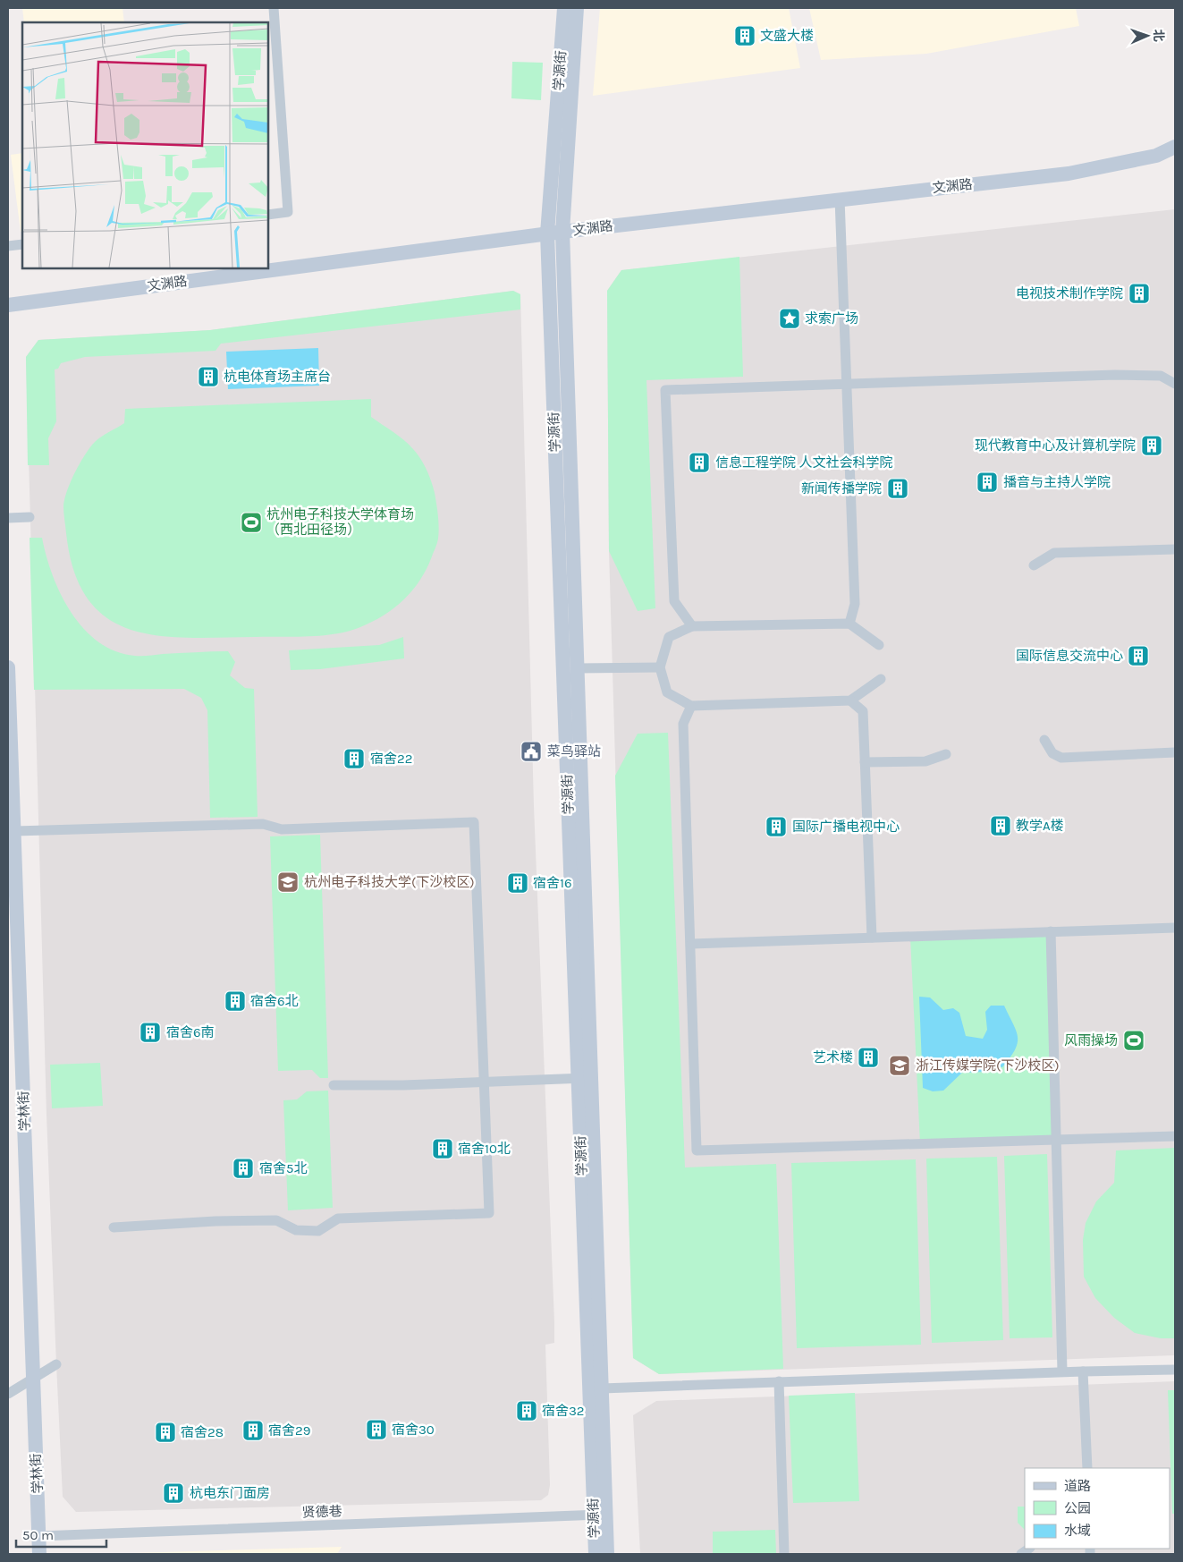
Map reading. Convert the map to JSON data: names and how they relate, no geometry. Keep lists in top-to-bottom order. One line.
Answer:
{"streets":{"main road":["学源街","文渊路","学林街"],"street":["贤德巷"]},"crossings":[["学源街","文渊路"],["学源街","贤德巷"],["学林街","贤德巷"]],"places":{"building":["文盛大楼","电视技术制作学院","杭电体育场主席台","现代教育中心及计算机学院","信息工程学院 人文社会科学院","播音与主持人学院","新闻传播学院","国际信息交流中心","宿舍22","教学A楼","国际广播电视中心","宿舍16","宿舍6北","宿舍6南","艺术楼","宿舍10北","宿舍5北","宿舍32","宿舍30","宿舍29","宿舍28","杭电东门面房"],"place":["求索广场"],"sports":["杭州电子科技大学体育场 （西北田径场）","风雨操场"],"public building":["菜鸟驿站"],"school or university":["杭州电子科技大学(下沙校区)","浙江传媒学院(下沙校区)"]},"legend":["道路","公园","水域"],"scale_bar":"50 m","north":"right"}
